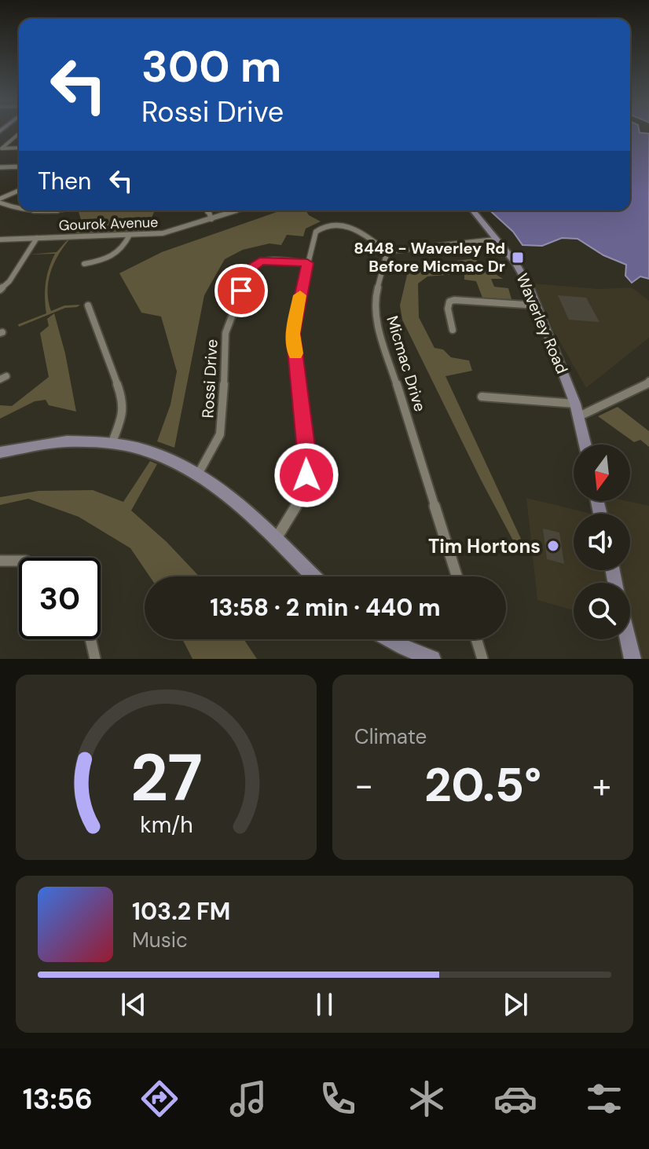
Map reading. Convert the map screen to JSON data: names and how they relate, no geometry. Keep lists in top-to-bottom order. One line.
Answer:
{"streets":{"main road":["Waverley Road"],"street":["Gourok Avenue","Micmac Drive","Rossi Drive"]},"places":{"transit":["8448 - Waverley Rd Before Micmac Dr"],"other":["Tim Hortons"]},"north":"bottom","page":{"turn":["300 m","Rossi Drive"],"then":"Then","limit":"30","trip":"13:58 · 2 min · 440 m","tile":"Climate","heat":["−","20.5°","+"],"song":["103.2 FM","Music"],"tabs":"13:56","gauge":["27","km/h"]}}
